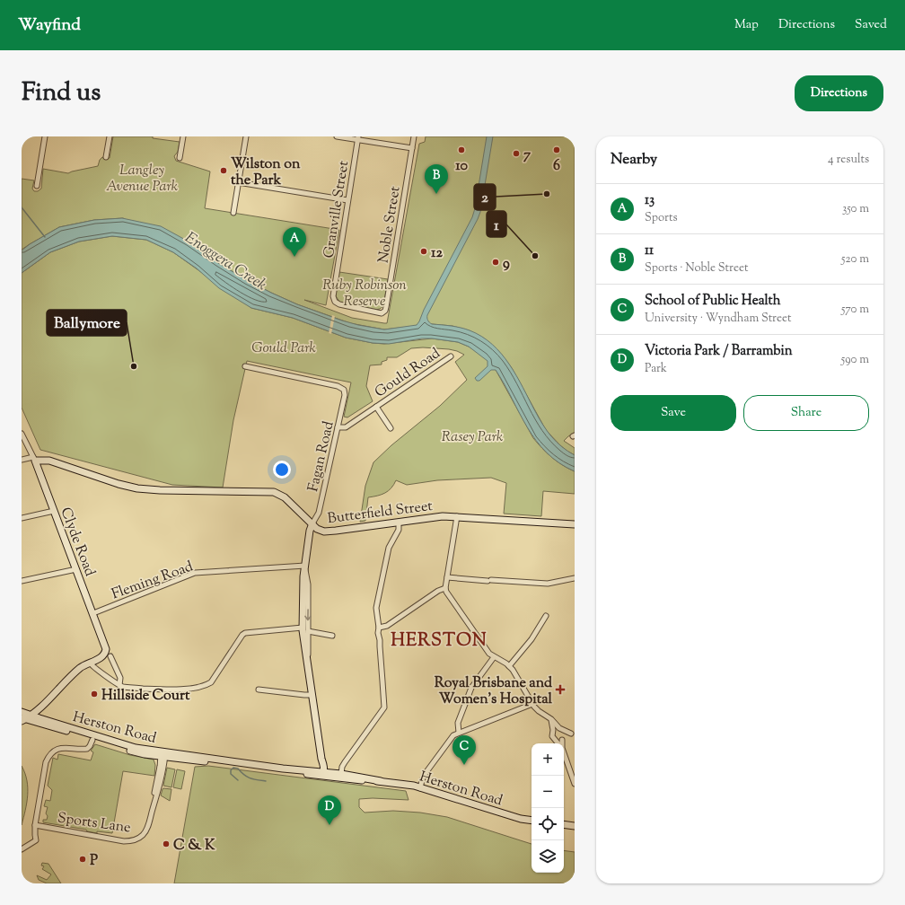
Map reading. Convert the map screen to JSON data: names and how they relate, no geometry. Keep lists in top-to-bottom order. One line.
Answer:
{"streets":{"street":["Granville Street","Noble Street","Gould Road","Fagan Road","Butterfield Street","Clyde Road","Fleming Road","Herston Road","Sports Lane"]},"crossings":[["Granville Street","Noble Street"],["Gould Road","Fagan Road"],["Fagan Road","Butterfield Street"],["Butterfield Street","Clyde Road"],["Clyde Road","Fleming Road"],["Herston Road","Sports Lane"]],"districts":["HERSTON"],"water":["Enoggera Creek"],"parks":["Langley Avenue Park","Ruby Robinson Reserve","Gould Park","Rasey Park"],"places":{"other":["10","6","7","Wilston on the Park","2","12","1","9","Ballymore","Hillside Court","C & K","P"],"health":["Royal Brisbane and Women’s Hospital"]},"page":{"header":"Wayfind","nav":["Map","Directions","Saved"],"title":"Find us","buttons":["Directions",["Save","Share"]],"heading":["Nearby","4 results"],"pins":["B","A","C","D"],"list":[{"mark":"A","name":"13","note":"Sports","value":"350 m"},{"mark":"B","name":"11","note":"Sports · Noble Street","value":"520 m"},{"mark":"C","name":"School of Public Health","note":"University · Wyndham Street","value":"570 m"},{"mark":"D","name":"Victoria Park / Barrambin","note":"Park","value":"590 m"}],"map_buttons":["+","−"]}}
